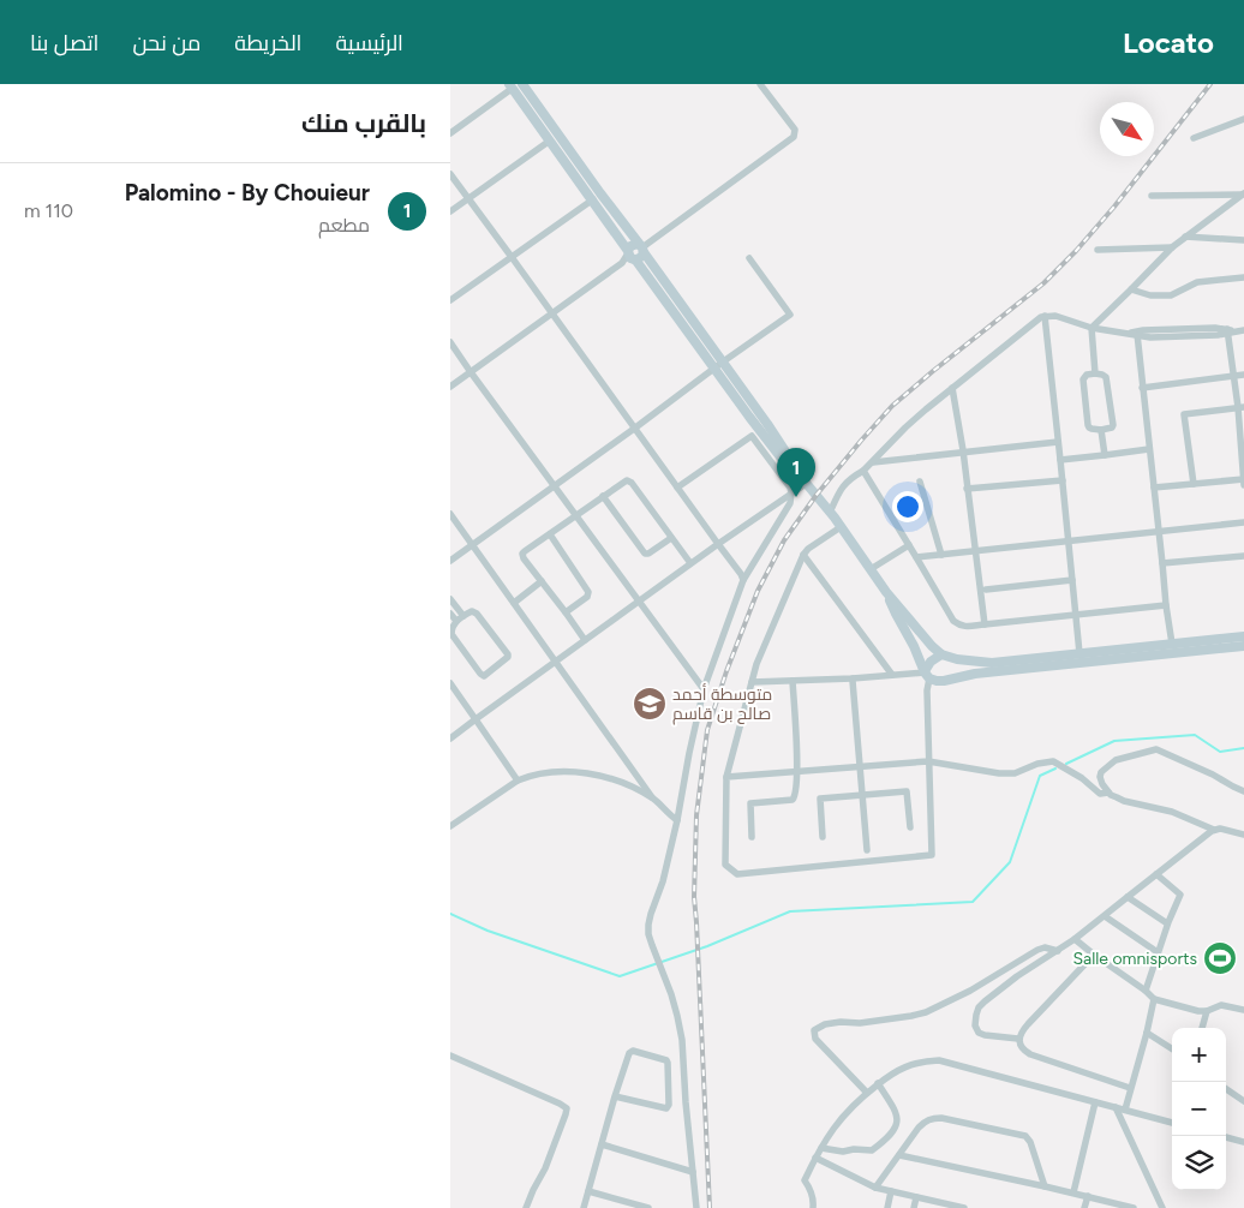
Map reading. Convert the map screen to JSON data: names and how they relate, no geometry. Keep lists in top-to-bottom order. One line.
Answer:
{"places":{"school or university":["متوسطة أحمد صالح بن قاسم"],"sports":["Salle omnisports"]},"north":"bottom right","page":{"header":"Locato","nav":["الرئيسية","الخريطة","من نحن","اتصل بنا"],"heading":"بالقرب منك","list":[{"mark":"1","name":"Palomino - By Chouieur","note":"مطعم","value":"110 m"}],"pins":"1","map_buttons":["+","−"]}}
